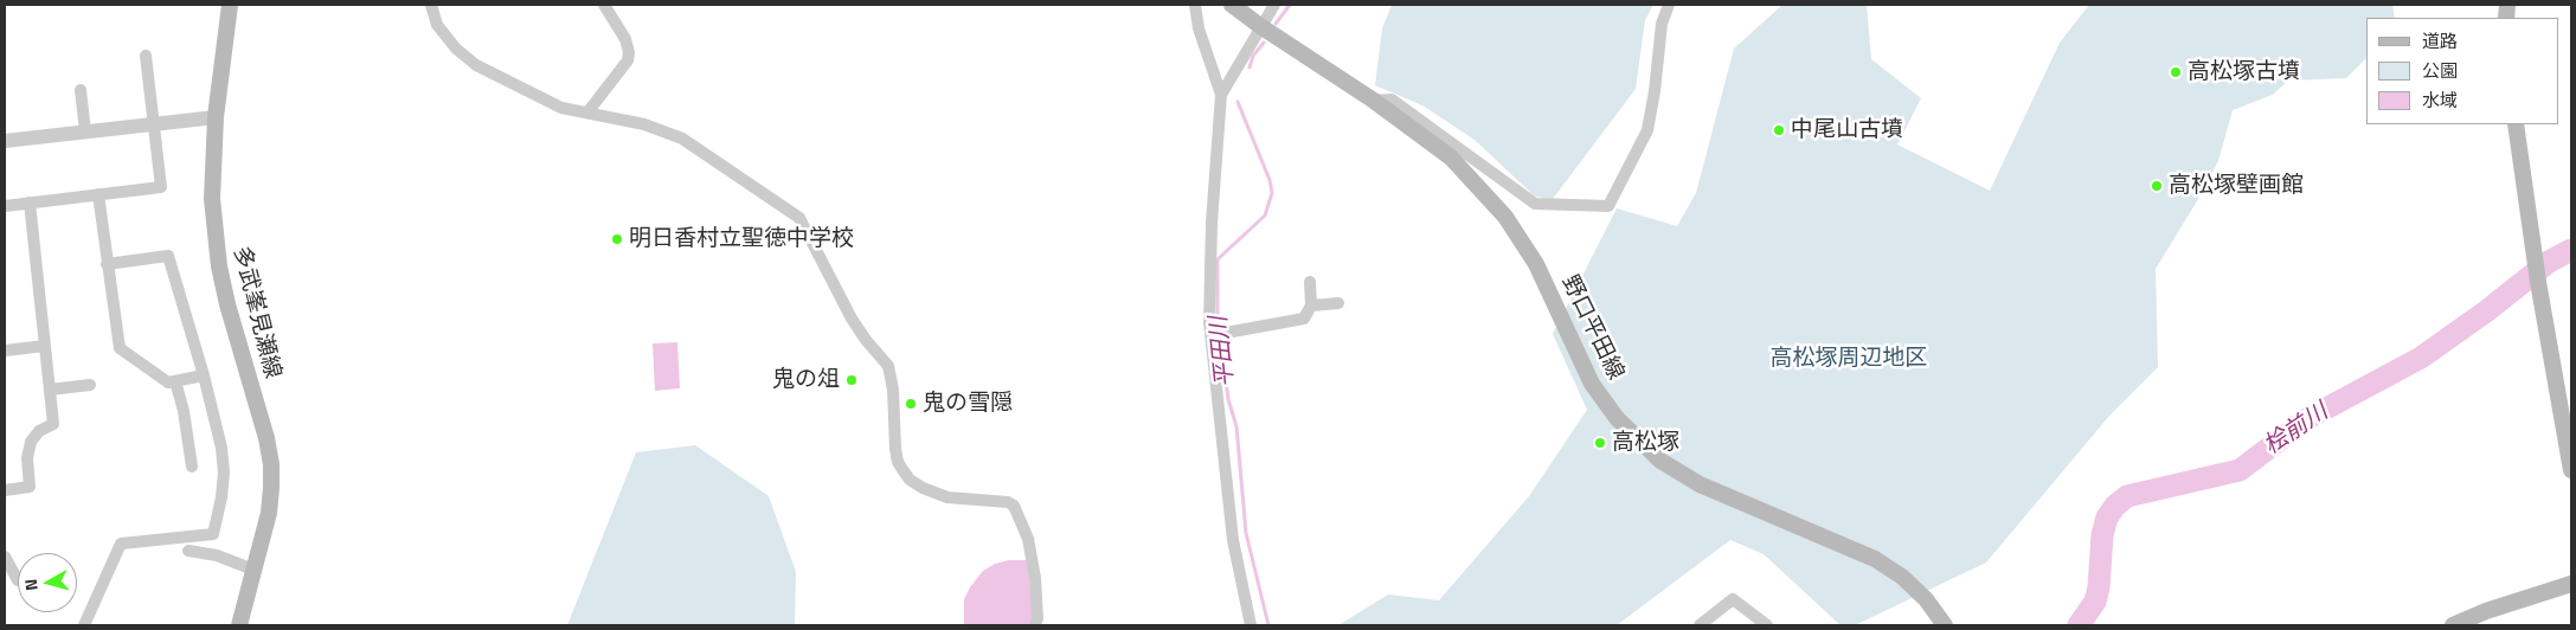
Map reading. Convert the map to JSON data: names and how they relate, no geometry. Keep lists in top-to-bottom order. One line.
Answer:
{"streets":{"main road":["多武峯見瀬線","野口平田線"]},"water":["平田川","桧前川"],"parks":["高松塚周辺地区"],"places":["高松塚古墳","中尾山古墳","高松塚壁画館","明日香村立聖徳中学校","鬼の俎","鬼の雪隠","高松塚"],"legend":["道路","公園","水域"],"north":"left"}
